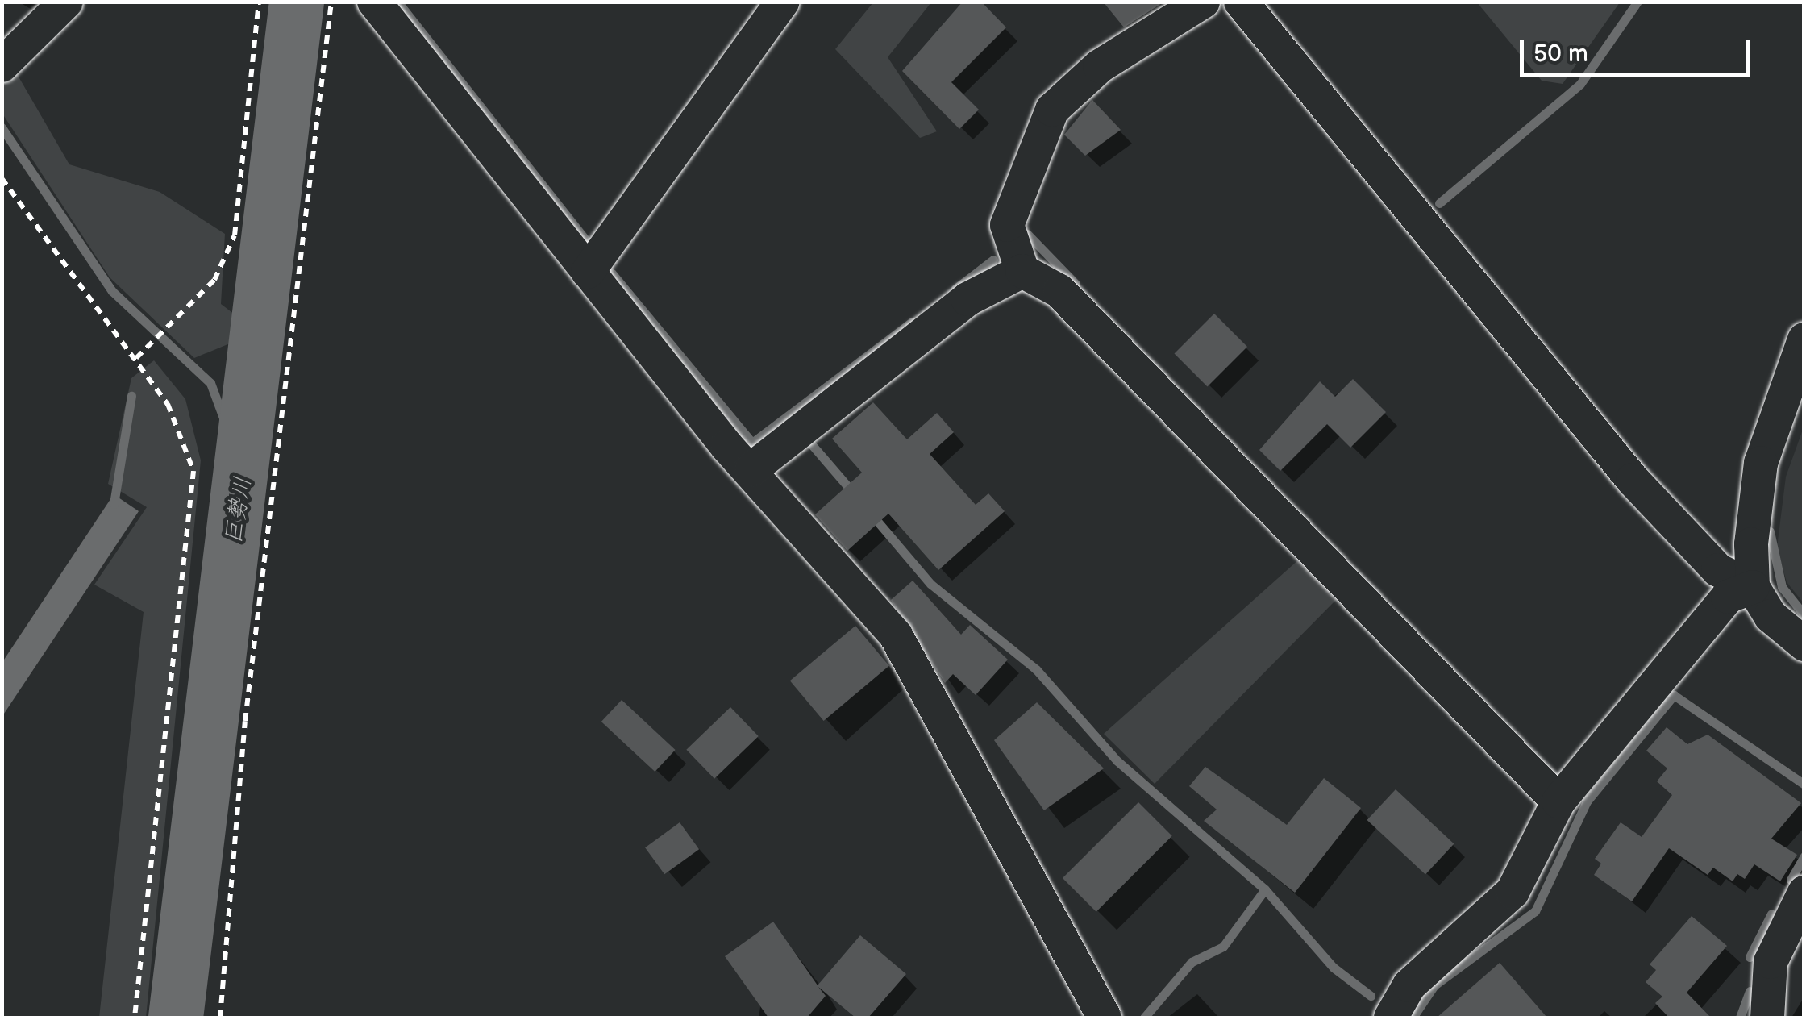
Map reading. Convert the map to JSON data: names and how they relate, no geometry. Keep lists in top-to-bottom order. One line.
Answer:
{"water":["巨勢川"],"scale_bar":"50 m"}
